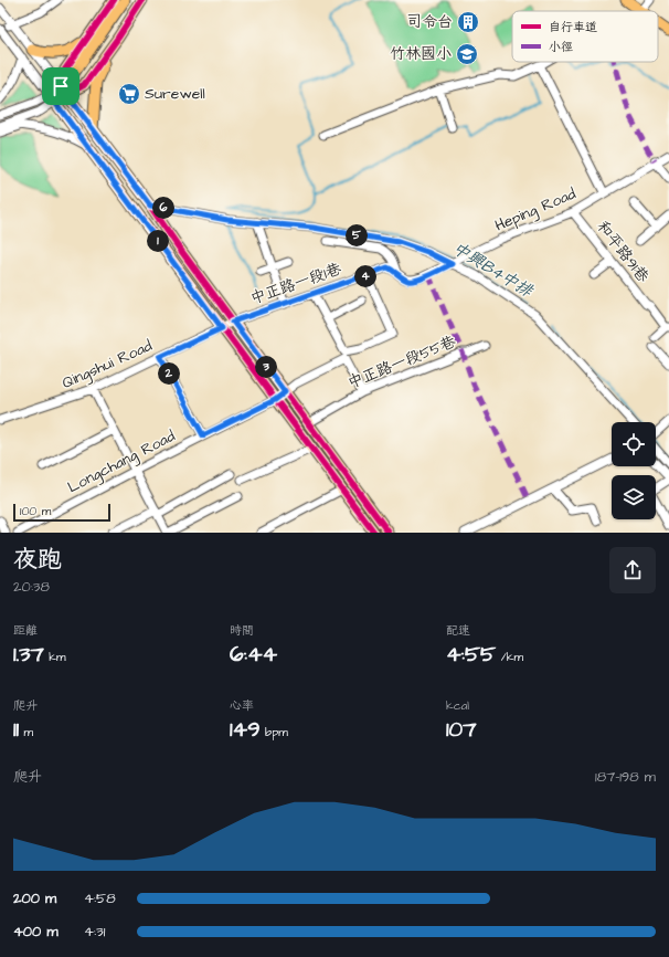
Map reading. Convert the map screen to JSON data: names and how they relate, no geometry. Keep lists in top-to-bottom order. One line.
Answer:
{"streets":{"street":["Heping Road","和平路91巷","中正路一段1巷","中正路一段55巷","Qingshui Road","Longchang Road"]},"crossings":[["Heping Road","和平路91巷"],["Heping Road","中正路一段1巷"],["中正路一段1巷","Qingshui Road"],["中正路一段55巷","Longchang Road"]],"water":["中興B4中排"],"places":{"building":["司令台"],"school or university":["竹林國小"],"supermarket":["Surewell"]},"legend":["自行車道","小徑"],"scale_bar":"100 m","page":{"pins":["6","5","1","4","3","2"],"scale":"100 m","heading":["夜跑","20:38"],"stats":[["距離","1.37 km"],["時間","6:44"],["配速","4:55 /km"],["爬升","11 m"],["心率","149 bpm"],["kcal","107"]],"chart":["爬升","187–198 m"],"list":[{"name":"200 m","note":"4:58"},{"name":"400 m","note":"4:31"}]}}
